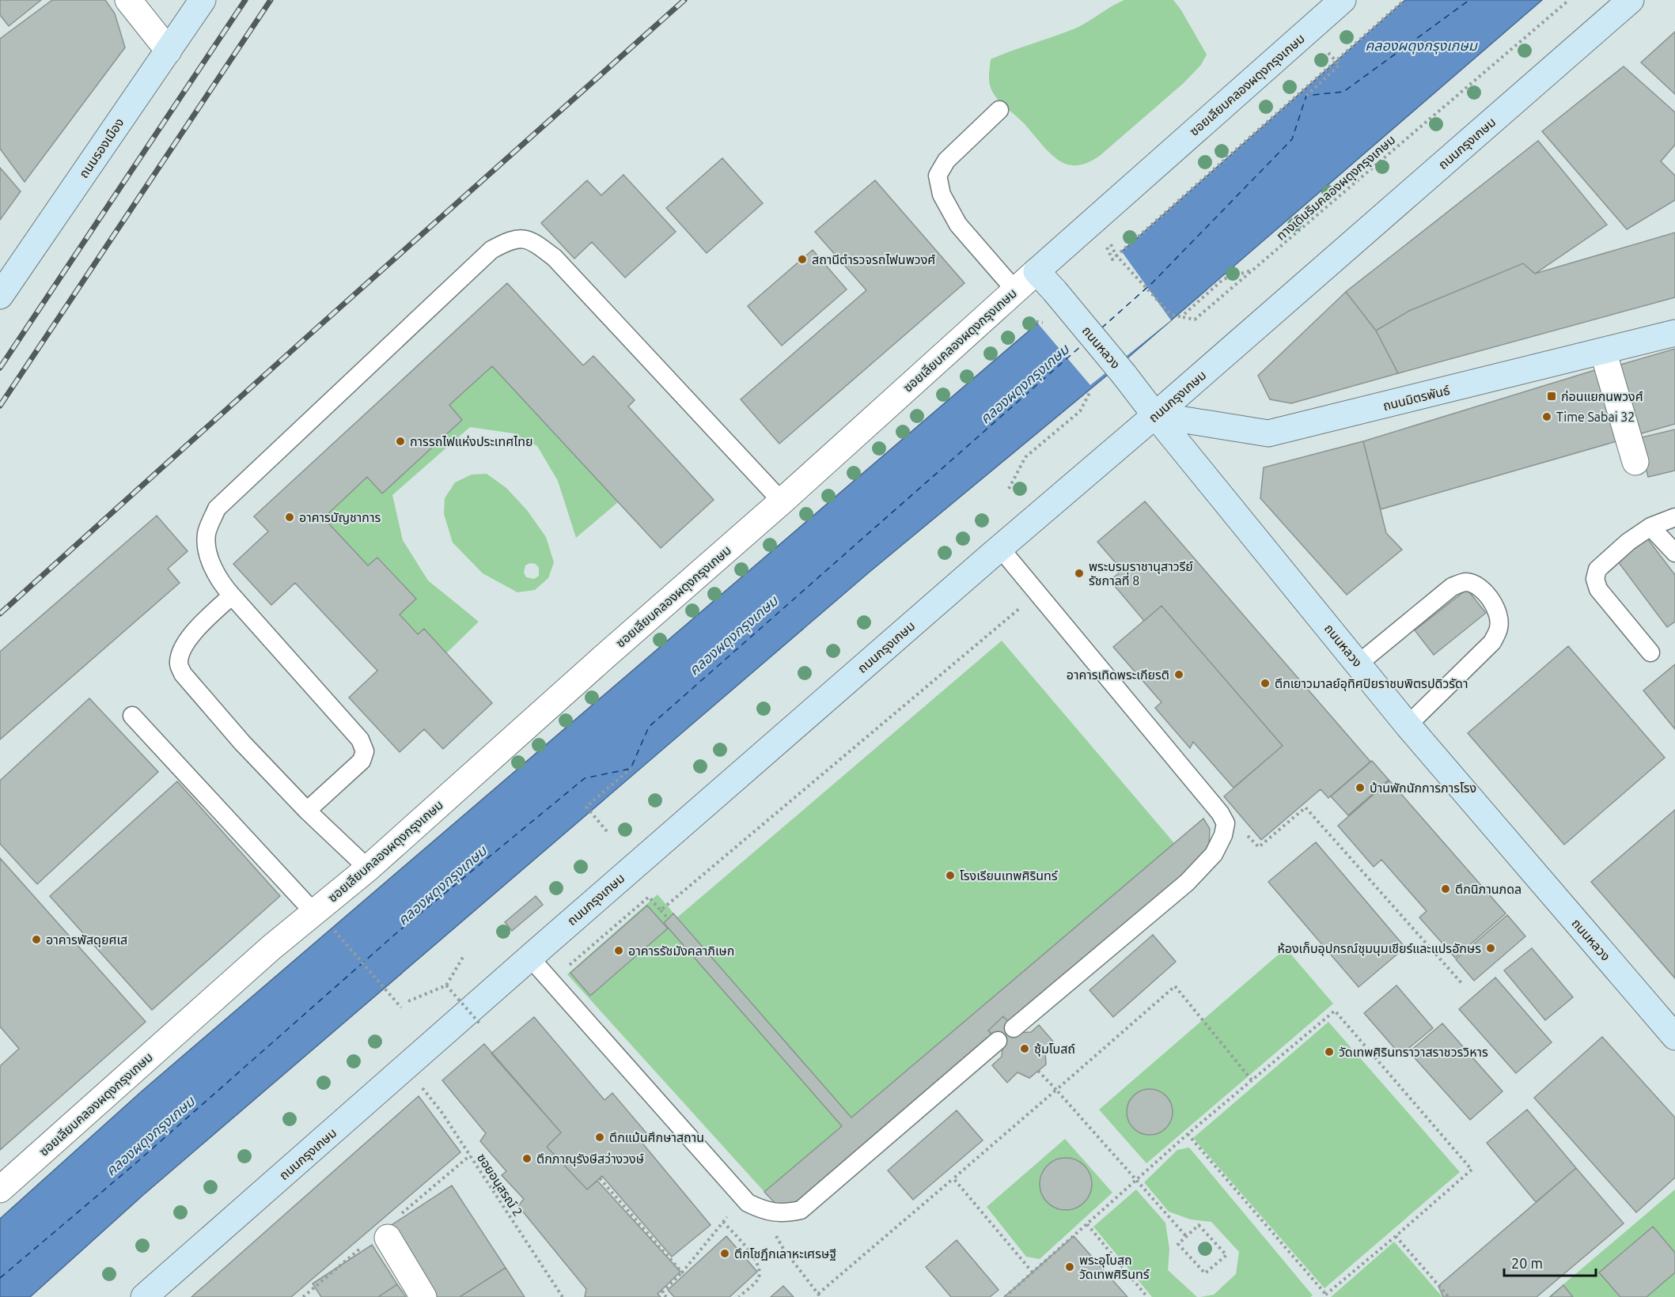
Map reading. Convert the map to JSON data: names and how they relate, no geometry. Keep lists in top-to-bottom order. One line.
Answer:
{"streets":{"street":["ซอยเลียบคลองผดุงกรุงเกษม","ถนนกรุงเกษม","ถนนรองเมือง","ถนนหลวง","ถนนมิตรพันธ์"],"path":["ทางเดินริมคลองผดุงกรุงเกษม","ซอยอนุสรณ์ 2"]},"crossings":[["ซอยเลียบคลองผดุงกรุงเกษม","ถนนหลวง"],["ถนนกรุงเกษม","ถนนหลวง"],["ถนนกรุงเกษม","ถนนมิตรพันธ์"],["ถนนหลวง","ถนนมิตรพันธ์"]],"water":["คลองผดุงกรุงเกษม"],"places":{"other":["สถานีตำรวจรถไฟนพวงศ์","Time Sabai 32","การรถไฟแห่งประเทศไทย","อาคารบัญชาการ","พระบรมราชานุสาวรีย์ รัชกาลที่ 8","อาคารเทิดพระเกียรติ","ตึกเยาวมาลย์อุทิศปิยราชบพิตรปดิวรัดา","บ้านพักนักการภารโรง","โรงเรียนเทพศิรินทร์","ตึกนิภานภดล","อาคารพัสดุยศเส","ห้องเก็บอุปกรณ์ชุมนุมเชียร์และแปรอักษร","อาคารรัชมังคลาภิเษก","ซุ้มโบสถ์","วัดเทพศิรินทราวาสราชวรวิหาร","ตึกแม้นศึกษาสถาน","ตึกภาณุรังษีสว่างวงษ์","ตึกโชฏึกเลาหะเศรษฐี","พระอุโบสถ วัดเทพศิรินทร์"],"transit":["ก่อนแยกนพวงศ์"]},"scale_bar":"20 m"}
